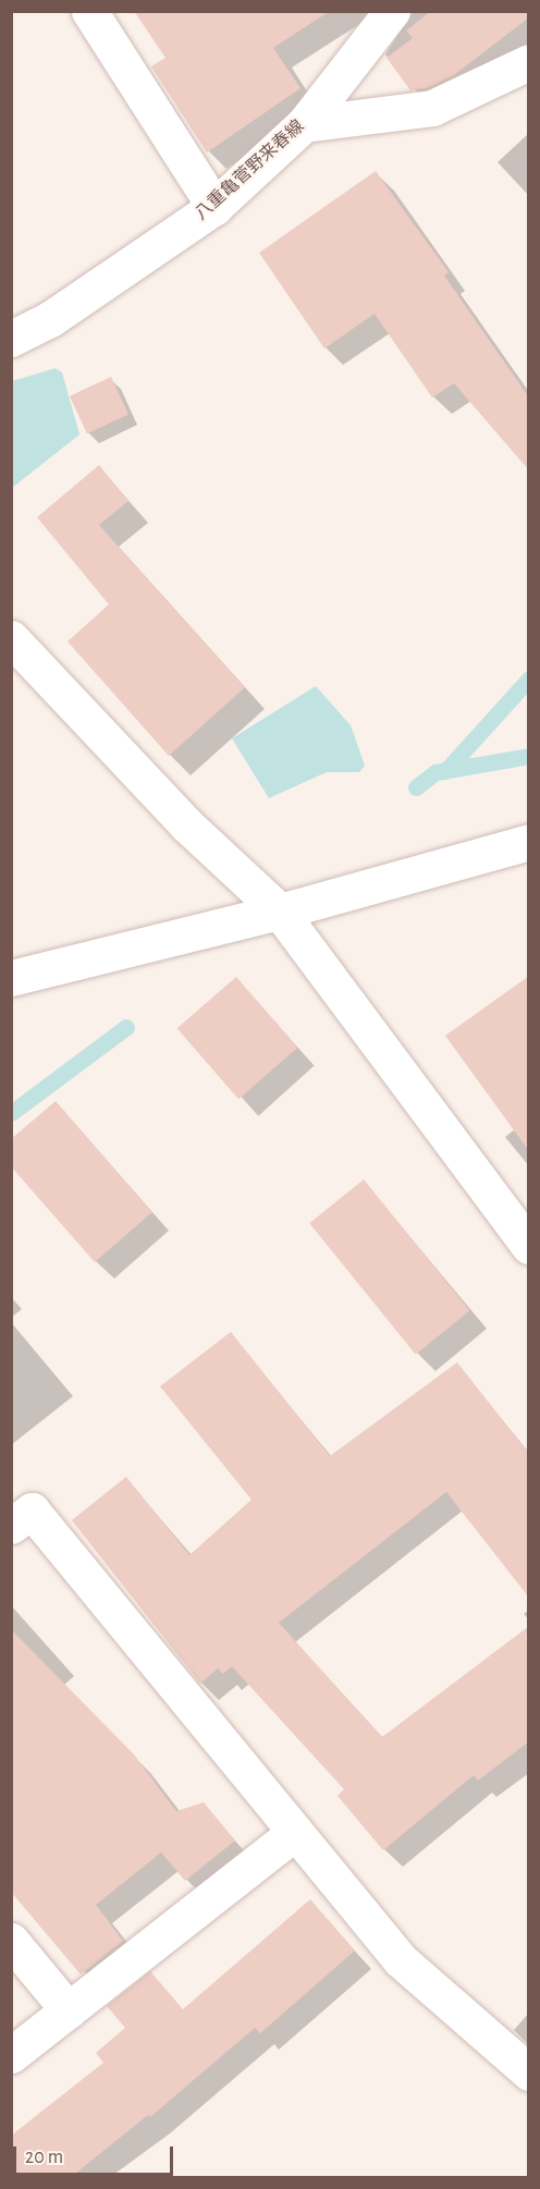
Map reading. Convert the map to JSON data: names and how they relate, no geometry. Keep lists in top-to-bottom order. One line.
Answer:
{"streets":{"street":["八重亀菅野来春線"]},"scale_bar":"20 m"}
